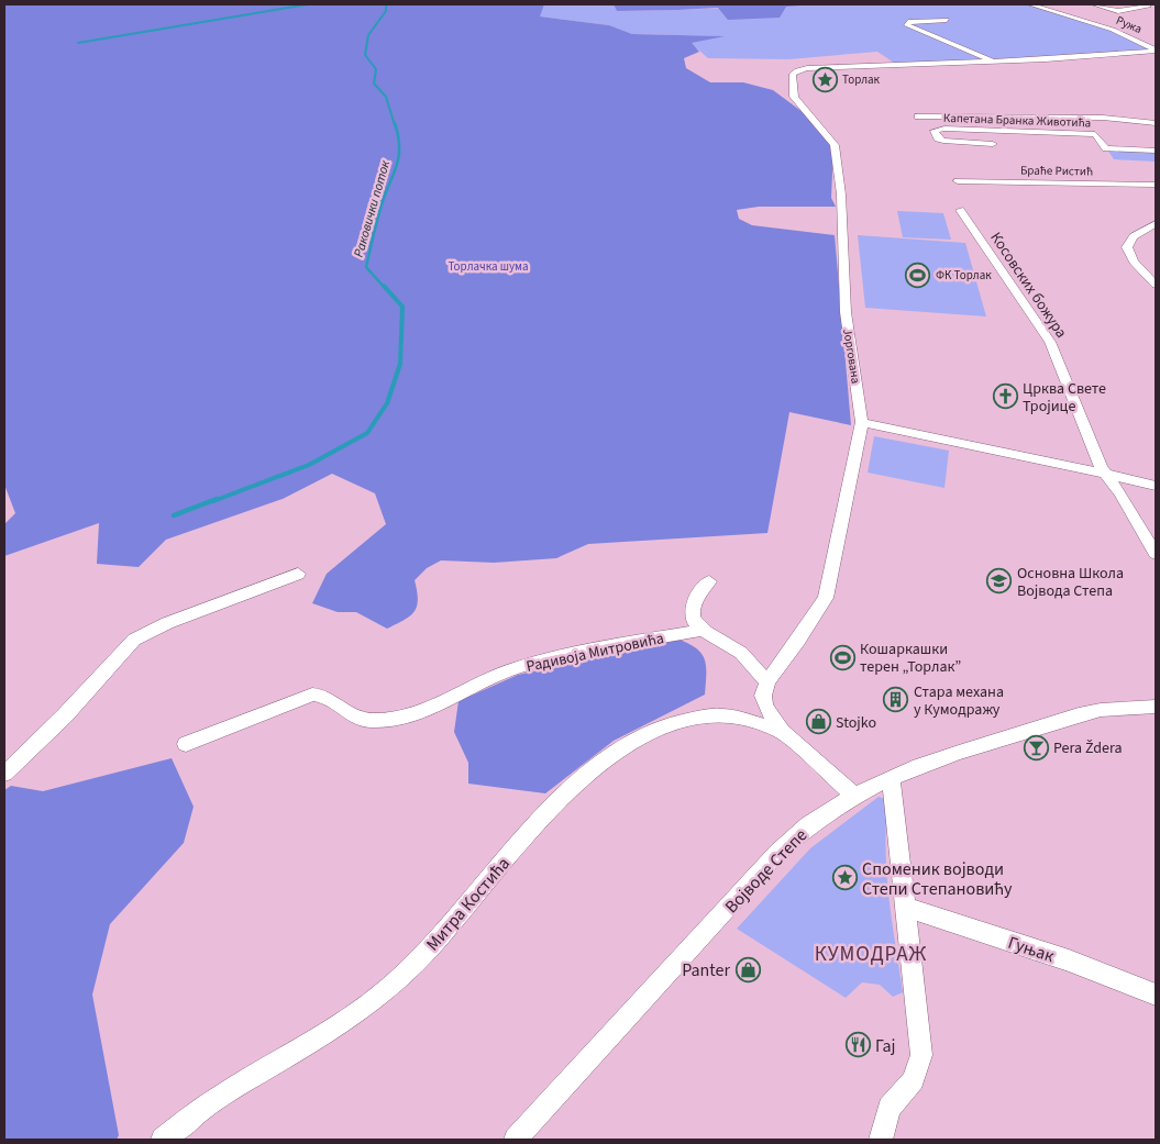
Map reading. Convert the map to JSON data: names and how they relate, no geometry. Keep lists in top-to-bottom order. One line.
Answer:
{"streets":{"street":["Ружа","Капетана Бранка Животића","Браће Ристић","Косовских божура","Јоргована","Радивоја Митровића","Војводе Степе","Митра Костића","Гуњак"]},"crossings":[["Ружа","Јоргована"]],"districts":["КУМОДРАЖ"],"water":["Раковички поток"],"parks":["Торлачка шума"],"places":{"place":["Торлак","Споменик војводи Степи Степановићу"],"sports":["ФК Торлак","Кошаркашки терен „Торлак”"],"church":["Црква Свете Тројице"],"school or university":["Основна Школа Војвода Степа"],"building":["Стара механа у Кумодражу"],"shop":["Stojko","Panter"],"bar":["Pera Ždera"],"restaurant":["Гај"]}}
